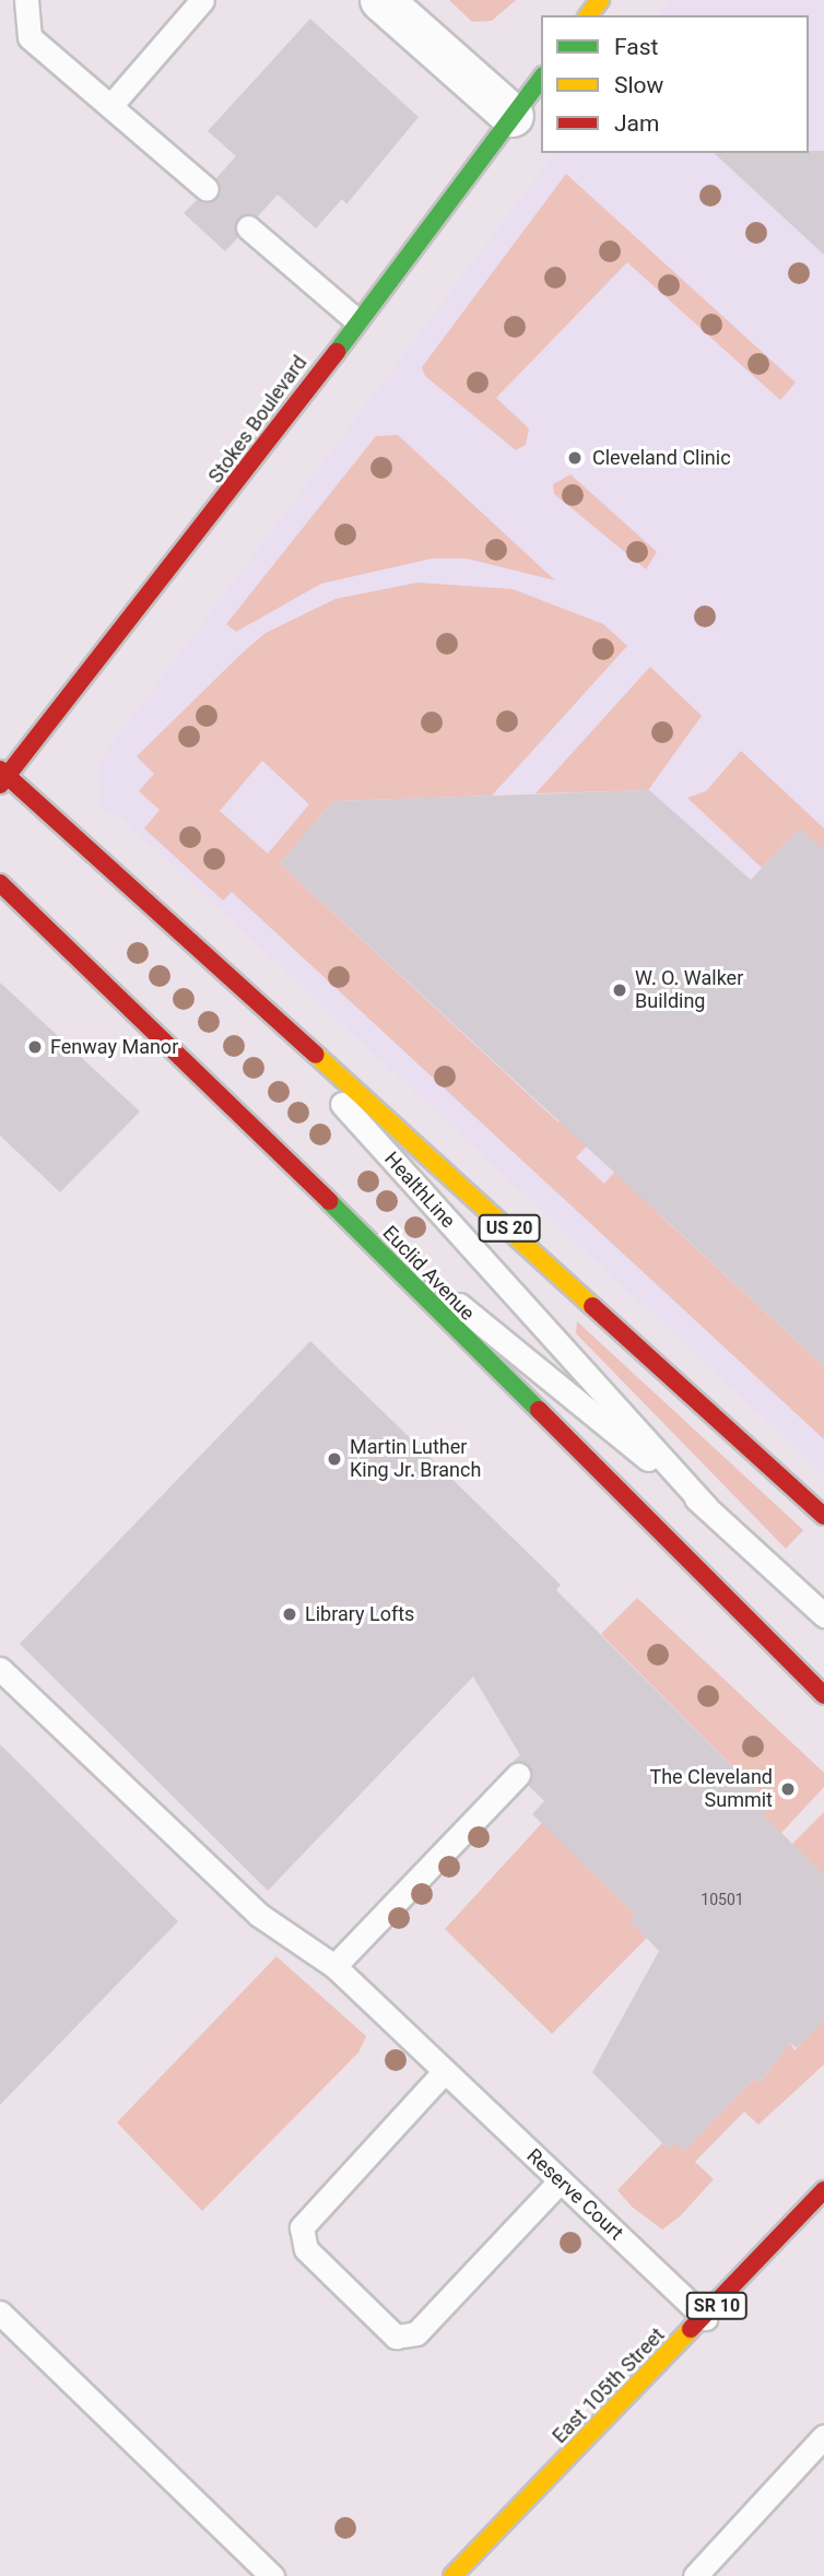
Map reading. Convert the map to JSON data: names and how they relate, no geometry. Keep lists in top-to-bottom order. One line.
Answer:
{"streets":{"main road":["Stokes Boulevard","US 20","Euclid Avenue","SR 10","East 105th Street"],"lane":["HealthLine","Reserve Court"]},"crossings":[["Stokes Boulevard","US 20"],["HealthLine","US 20"],["HealthLine","Euclid Avenue"],["Reserve Court","East 105th Street"]],"places":["Cleveland Clinic","W. O. Walker Building","Fenway Manor","Martin Luther King Jr. Branch","Library Lofts","The Cleveland Summit"],"house_numbers":["10501"],"legend":["Fast","Slow","Jam"]}
